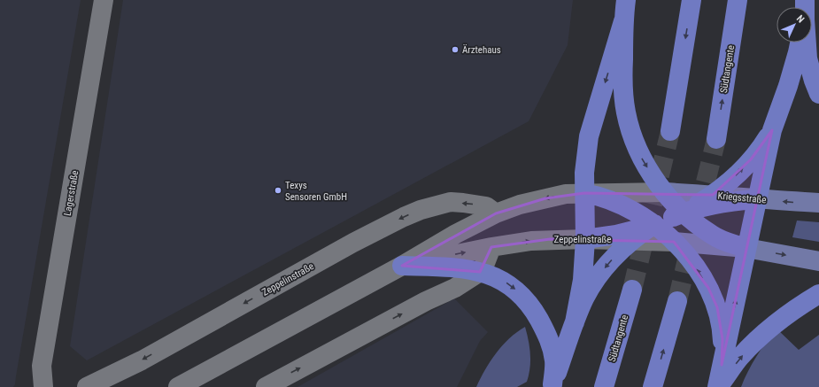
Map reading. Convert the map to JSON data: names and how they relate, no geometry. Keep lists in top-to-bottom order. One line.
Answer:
{"streets":{"highway":["Südtangente"],"main road":["Kriegsstraße"],"street":["Lagerstraße","Zeppelinstraße"]},"crossings":[["Kriegsstraße","Zeppelinstraße"]],"places":["Ärztehaus","Texys Sensoren GmbH"],"north":"top right"}
